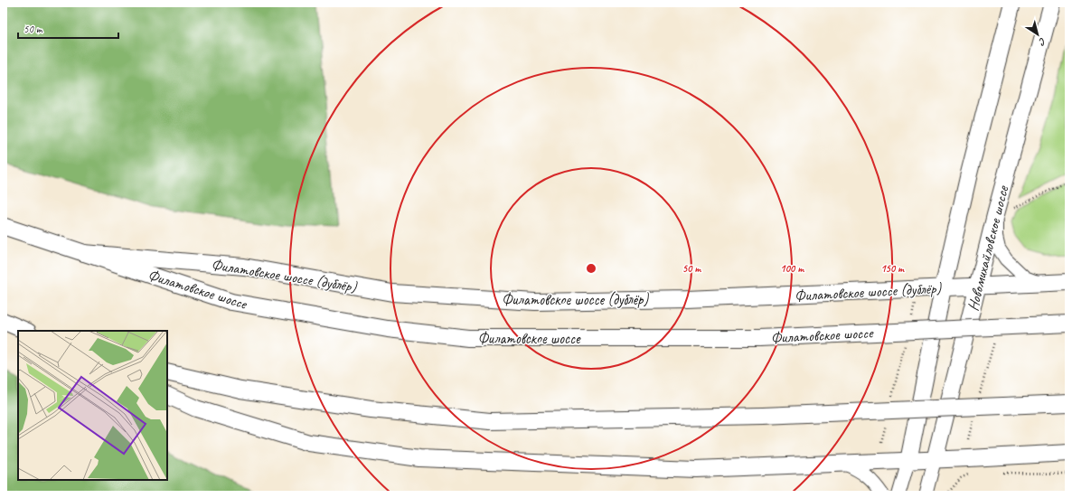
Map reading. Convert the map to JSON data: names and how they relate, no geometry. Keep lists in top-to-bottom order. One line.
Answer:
{"streets":{"main road":["Новомихайловское шоссе","Филатовское шоссе (дублёр)","Филатовское шоссе"]},"crossings":[["Новомихайловское шоссе","Филатовское шоссе (дублёр)"],["Филатовское шоссе (дублёр)","Филатовское шоссе"]],"scale_bar":"50 m","north":"bottom right","rings":["50 m","100 m","150 m"]}
